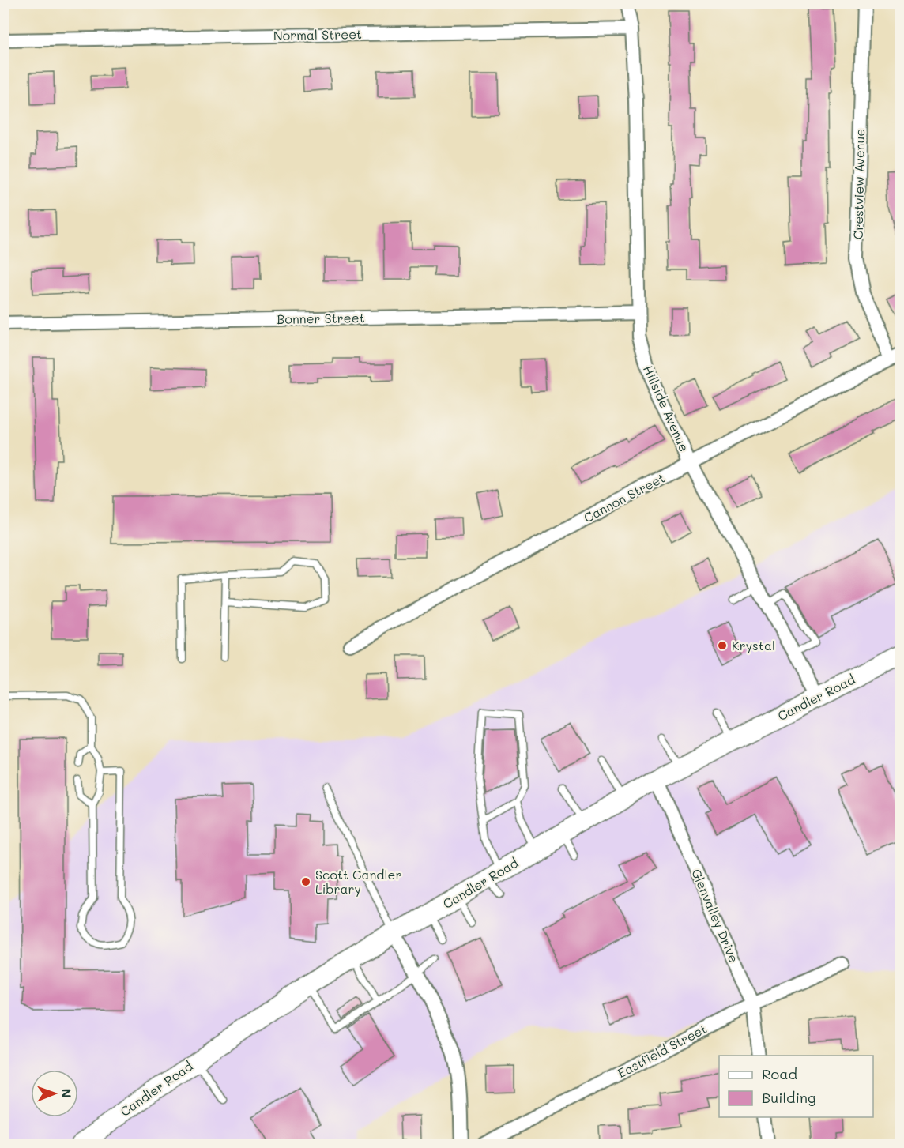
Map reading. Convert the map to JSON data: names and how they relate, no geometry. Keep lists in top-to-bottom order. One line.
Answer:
{"streets":{"main road":["Candler Road"],"street":["Normal Street","Crestview Avenue","Bonner Street","Hillside Avenue","Cannon Street","Glenvalley Drive","Eastfield Street"]},"crossings":[["Normal Street","Hillside Avenue"],["Crestview Avenue","Cannon Street"],["Bonner Street","Hillside Avenue"],["Hillside Avenue","Cannon Street"],["Hillside Avenue","Candler Road"],["Candler Road","Glenvalley Drive"],["Glenvalley Drive","Eastfield Street"]],"places":["Krystal","Scott Candler Library"],"legend":["Road","Building"],"north":"right"}
